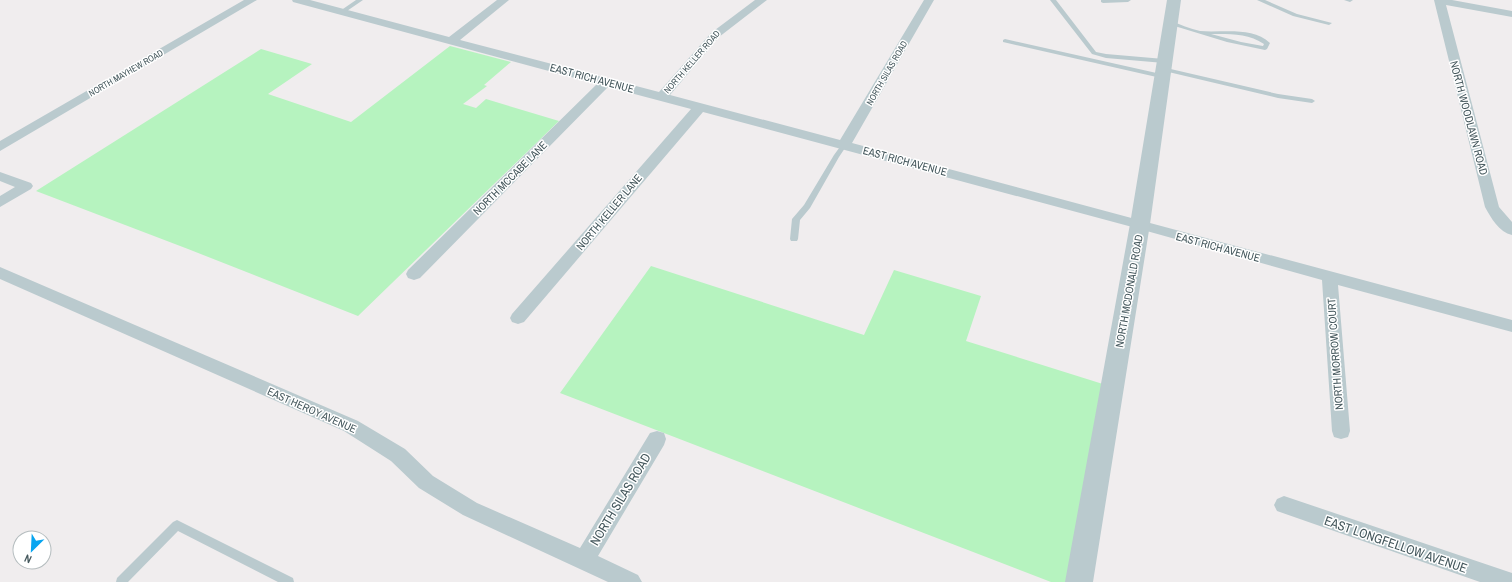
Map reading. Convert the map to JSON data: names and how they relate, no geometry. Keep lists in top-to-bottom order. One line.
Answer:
{"streets":{"street":["NORTH KELLER ROAD","NORTH MAYHEW ROAD","NORTH SILAS ROAD","EAST RICH AVENUE","NORTH WOODLAWN ROAD","NORTH MCCABE LANE","NORTH KELLER LANE","NORTH MCDONALD ROAD","NORTH MORROW COURT","EAST HEROY AVENUE","EAST LONGFELLOW AVENUE"]},"crossings":[["NORTH KELLER ROAD","EAST RICH AVENUE"],["NORTH SILAS ROAD","EAST RICH AVENUE"],["NORTH SILAS ROAD","EAST HEROY AVENUE"],["EAST RICH AVENUE","NORTH MCCABE LANE"],["EAST RICH AVENUE","NORTH KELLER LANE"],["EAST RICH AVENUE","NORTH MCDONALD ROAD"],["EAST RICH AVENUE","NORTH MORROW COURT"]],"north":"bottom left"}
